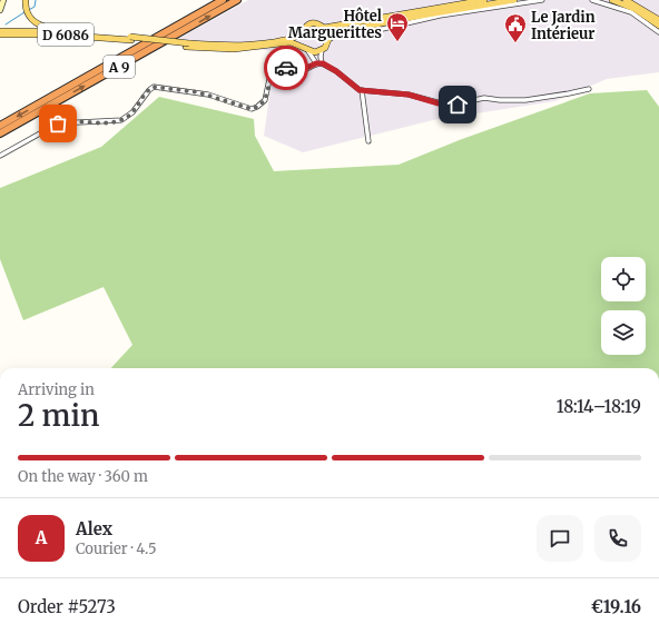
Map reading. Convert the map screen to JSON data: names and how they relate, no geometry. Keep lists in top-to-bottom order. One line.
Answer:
{"streets":{"highway":["A 9"],"main road":["D 6086"]},"places":{"hotel":["Hôtel Marguerittes"],"public building":["Le Jardin Intérieur"]},"page":{"heading":["2 min","Arriving in","18:14–18:19"],"panel":["Alex","Courier · 4.5","Order #5273","€19.16"],"bar":"On the way · 360 m","round":"A"}}
